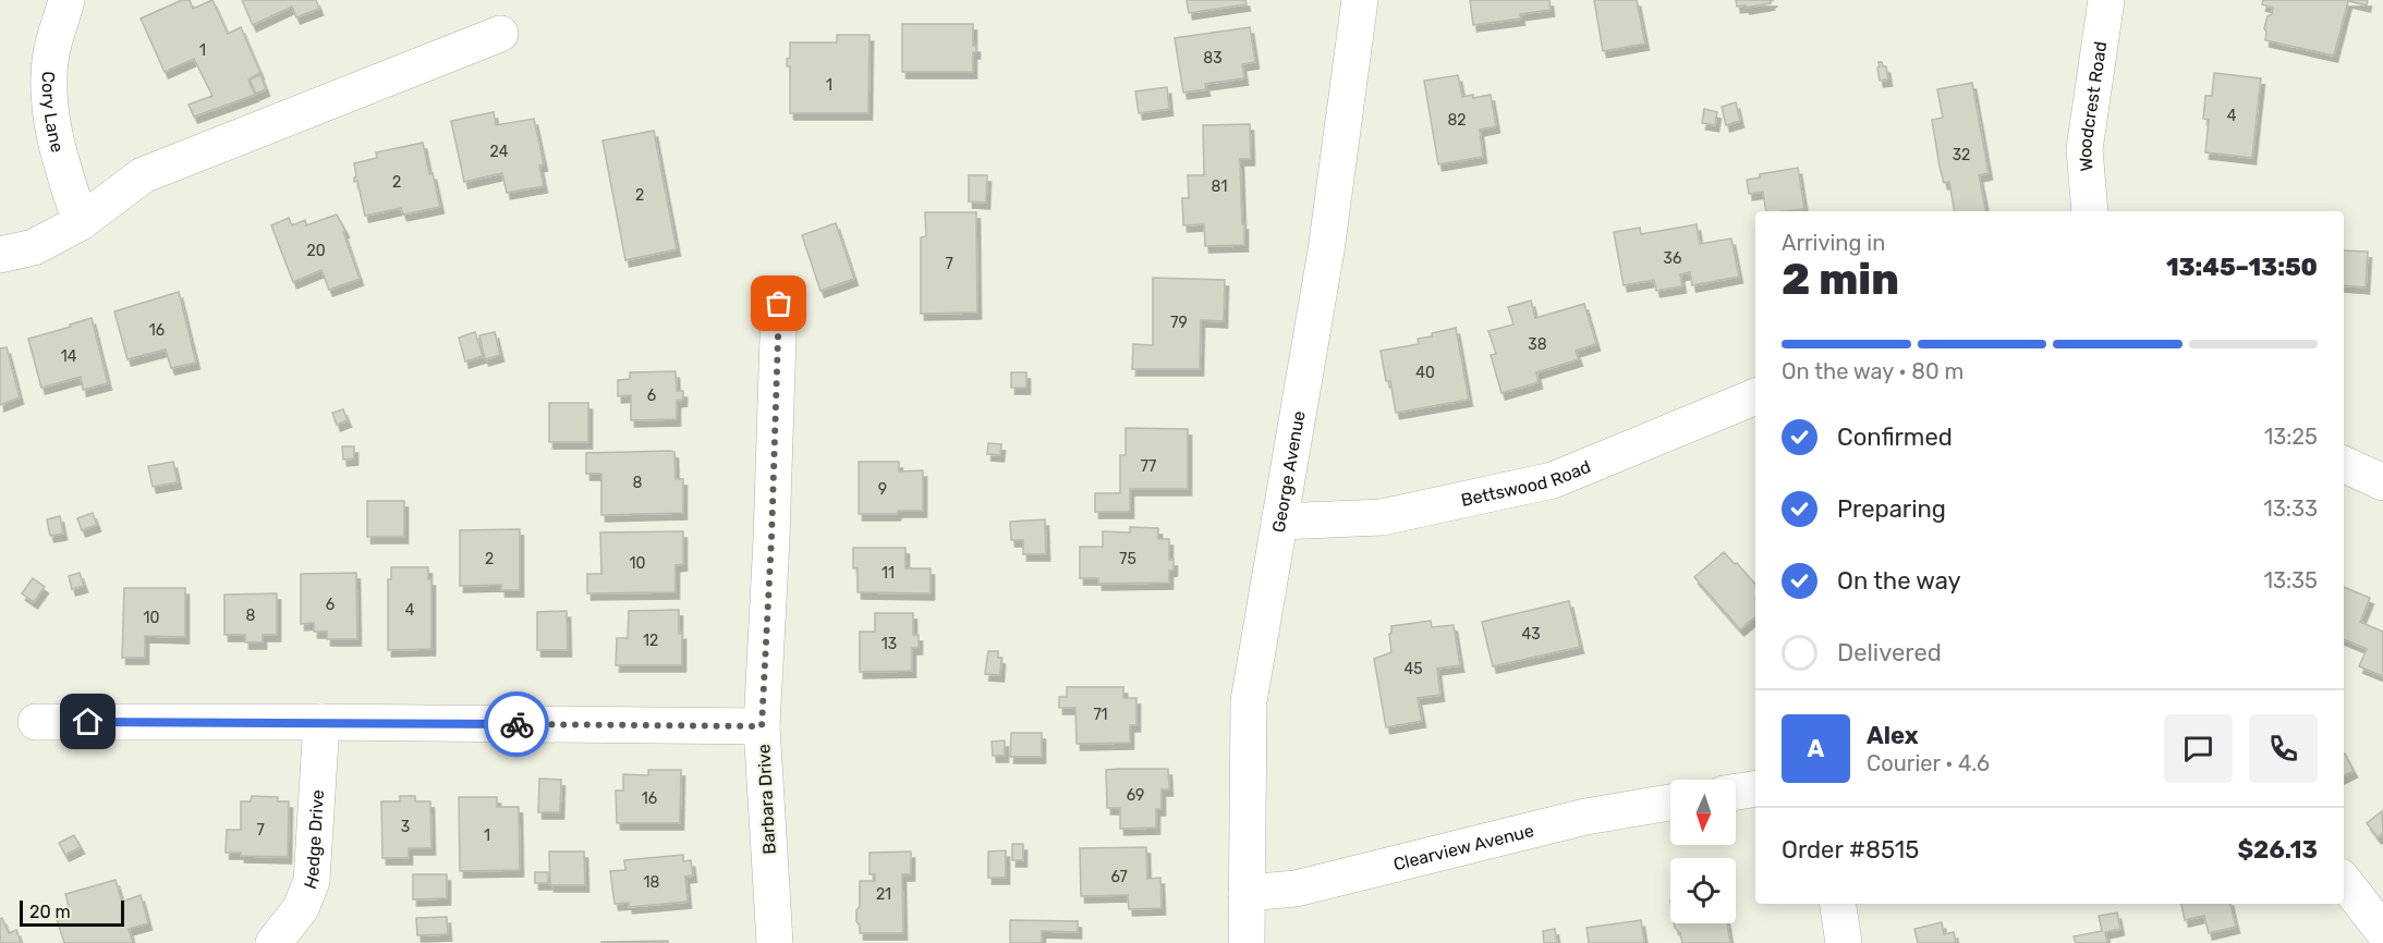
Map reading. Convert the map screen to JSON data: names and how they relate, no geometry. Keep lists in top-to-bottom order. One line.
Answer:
{"streets":{"street":["Woodcrest Road","Cory Lane","George Avenue","Bettswood Road","Barbara Drive","Hedge Drive","Clearview Avenue"]},"crossings":[["George Avenue","Bettswood Road"],["George Avenue","Clearview Avenue"]],"house_numbers":["1","83","1","4","82","24","32","2","81","2","20","36","7","79","16","38","14","40","6","77","8","9","2","75","10","11","6","4","8","10","43","12","13","45","71","69","16","3","7","1","67","18","21"],"scale_bar":"20 m","north":"bottom","page":{"heading":["2 min","Arriving in","13:45–13:50"],"panel":["Alex","Courier · 4.6","Order #8515","$26.13"],"bar":"On the way · 80 m","list":[["Confirmed","13:25"],["Preparing","13:33"],["On the way","13:35"],"Delivered"],"round":"A","scale":"20 m"}}
